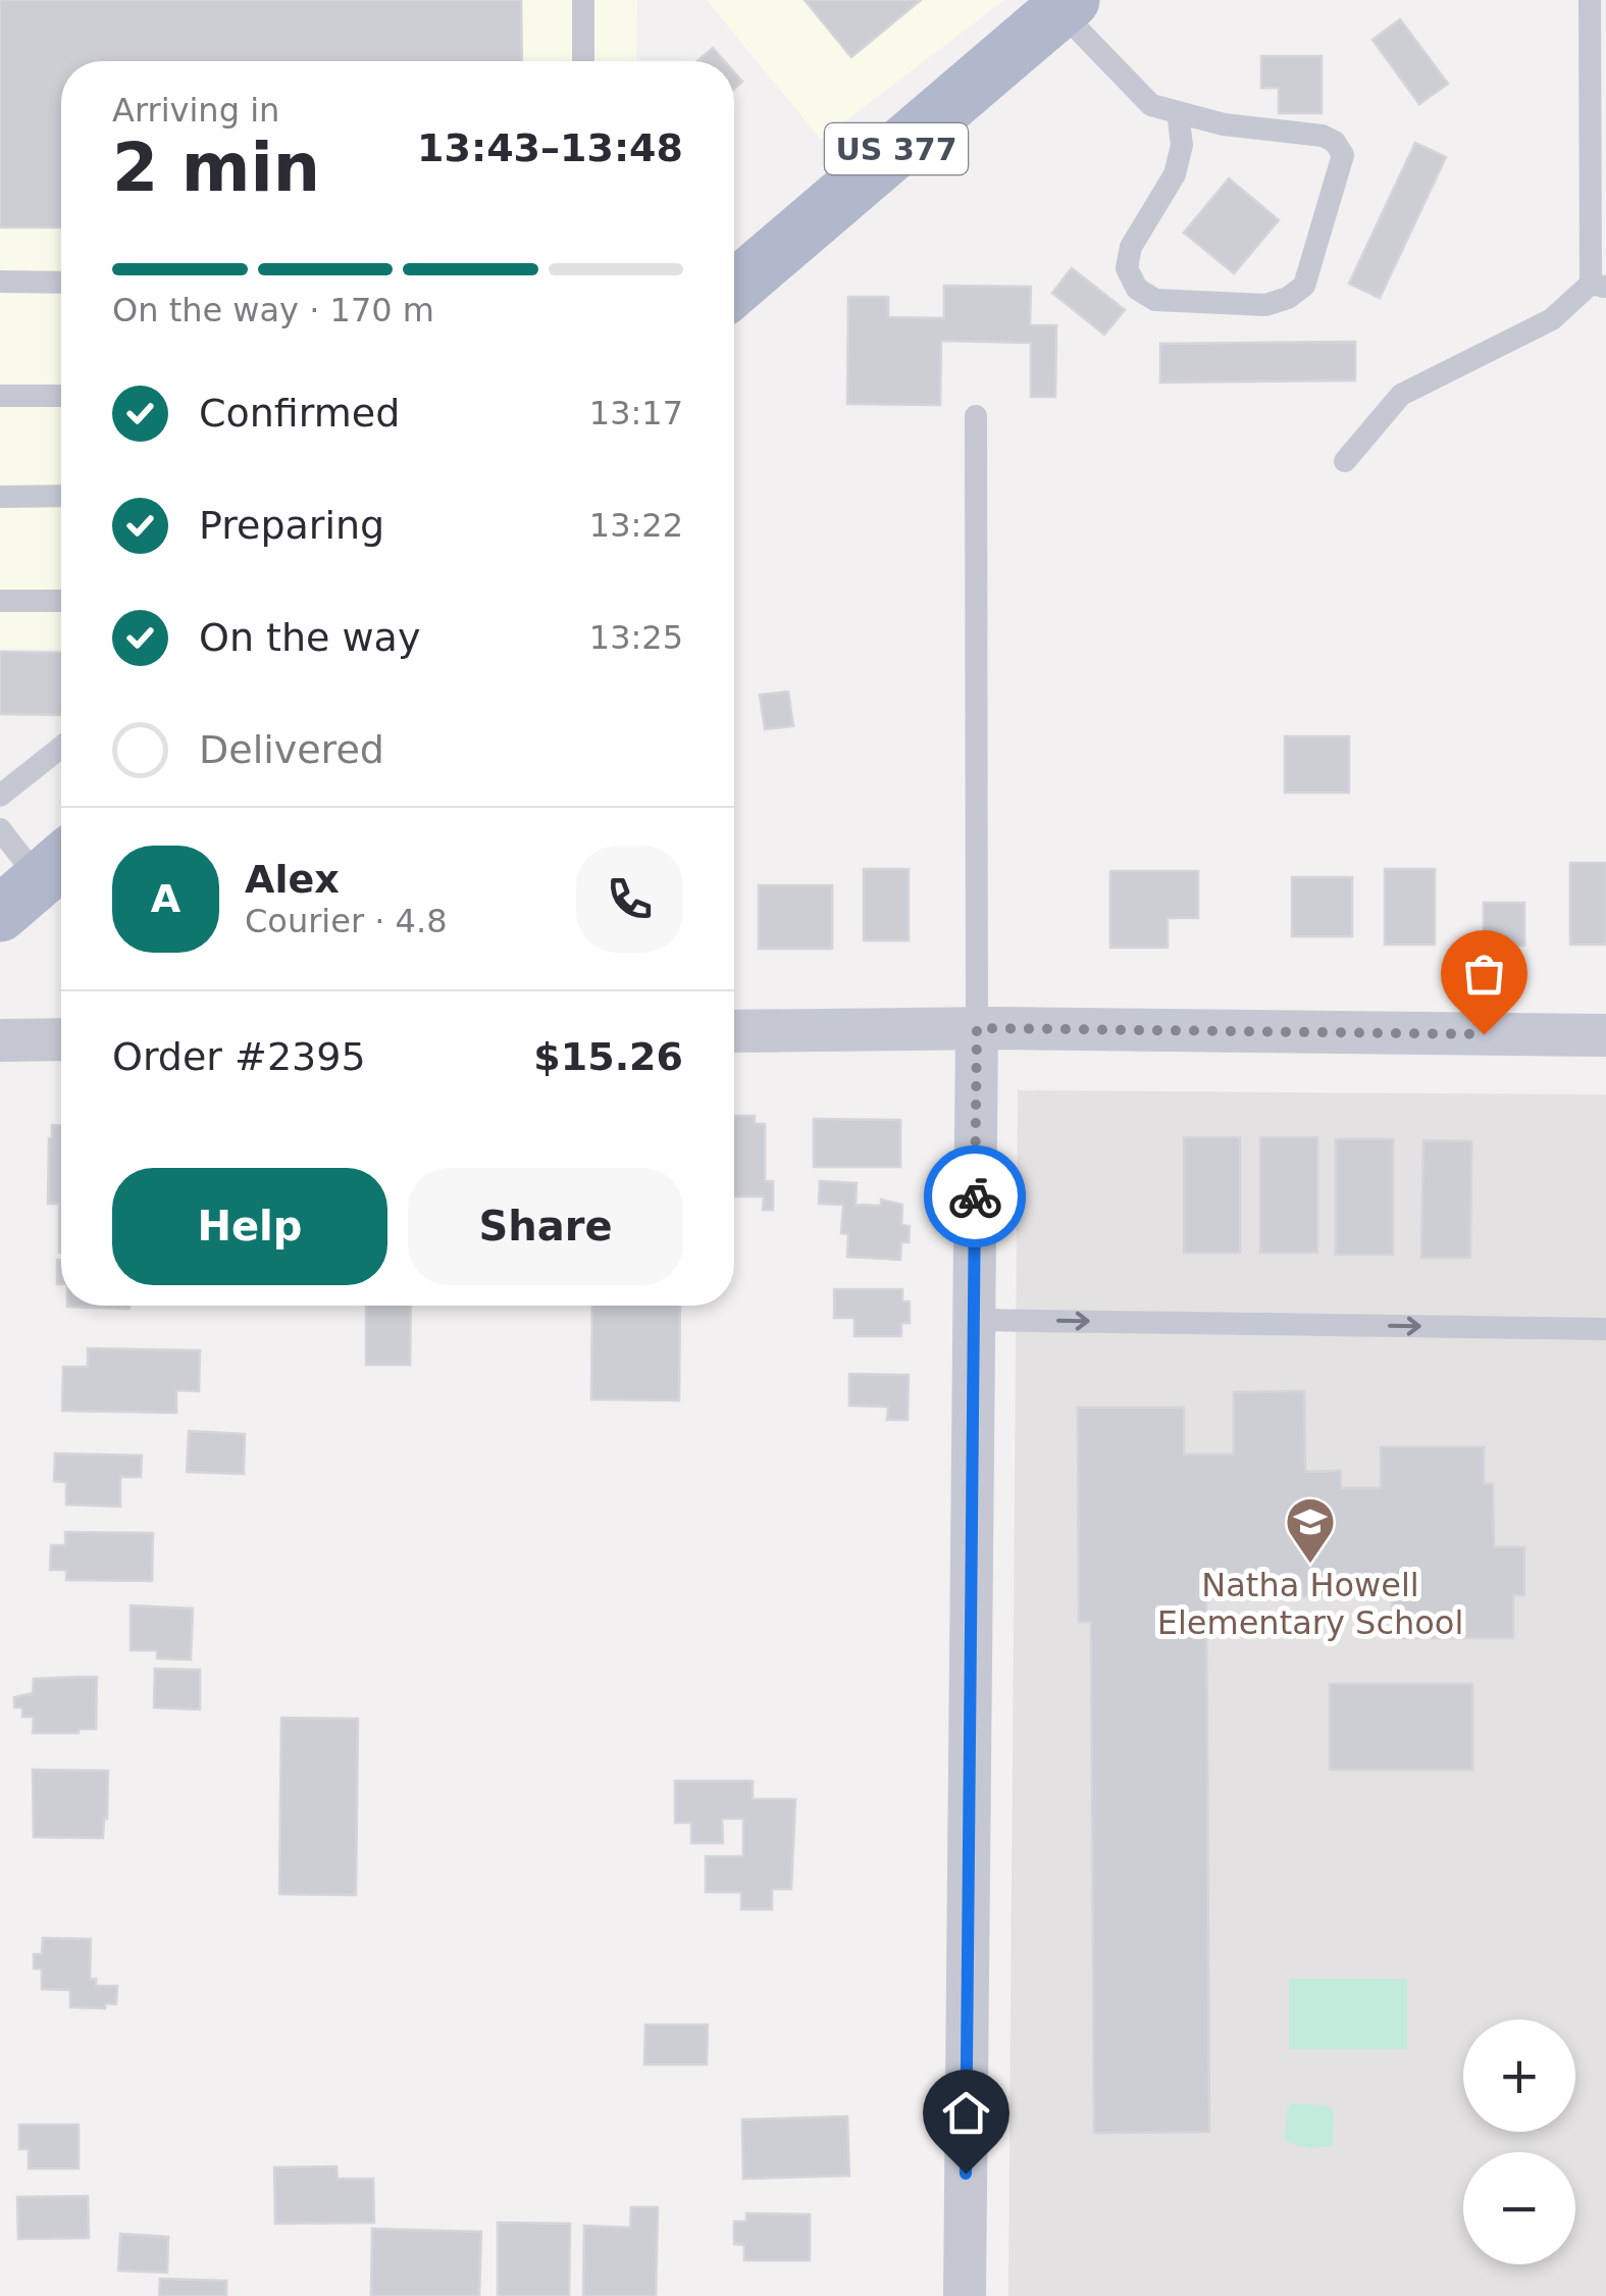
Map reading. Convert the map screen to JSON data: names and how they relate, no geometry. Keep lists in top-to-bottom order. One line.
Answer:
{"streets":{"main road":["US 377"]},"places":{"school or university":["Natha Howell Elementary School"]},"page":{"heading":["2 min","Arriving in","13:43–13:48"],"panel":["Alex","Courier · 4.8","Order #2395","$15.26"],"bar":"On the way · 170 m","list":[["Confirmed","13:17"],["Preparing","13:22"],["On the way","13:25"],"Delivered"],"round":"A","buttons":["Help","Share"],"map_buttons":["+","−"]}}
